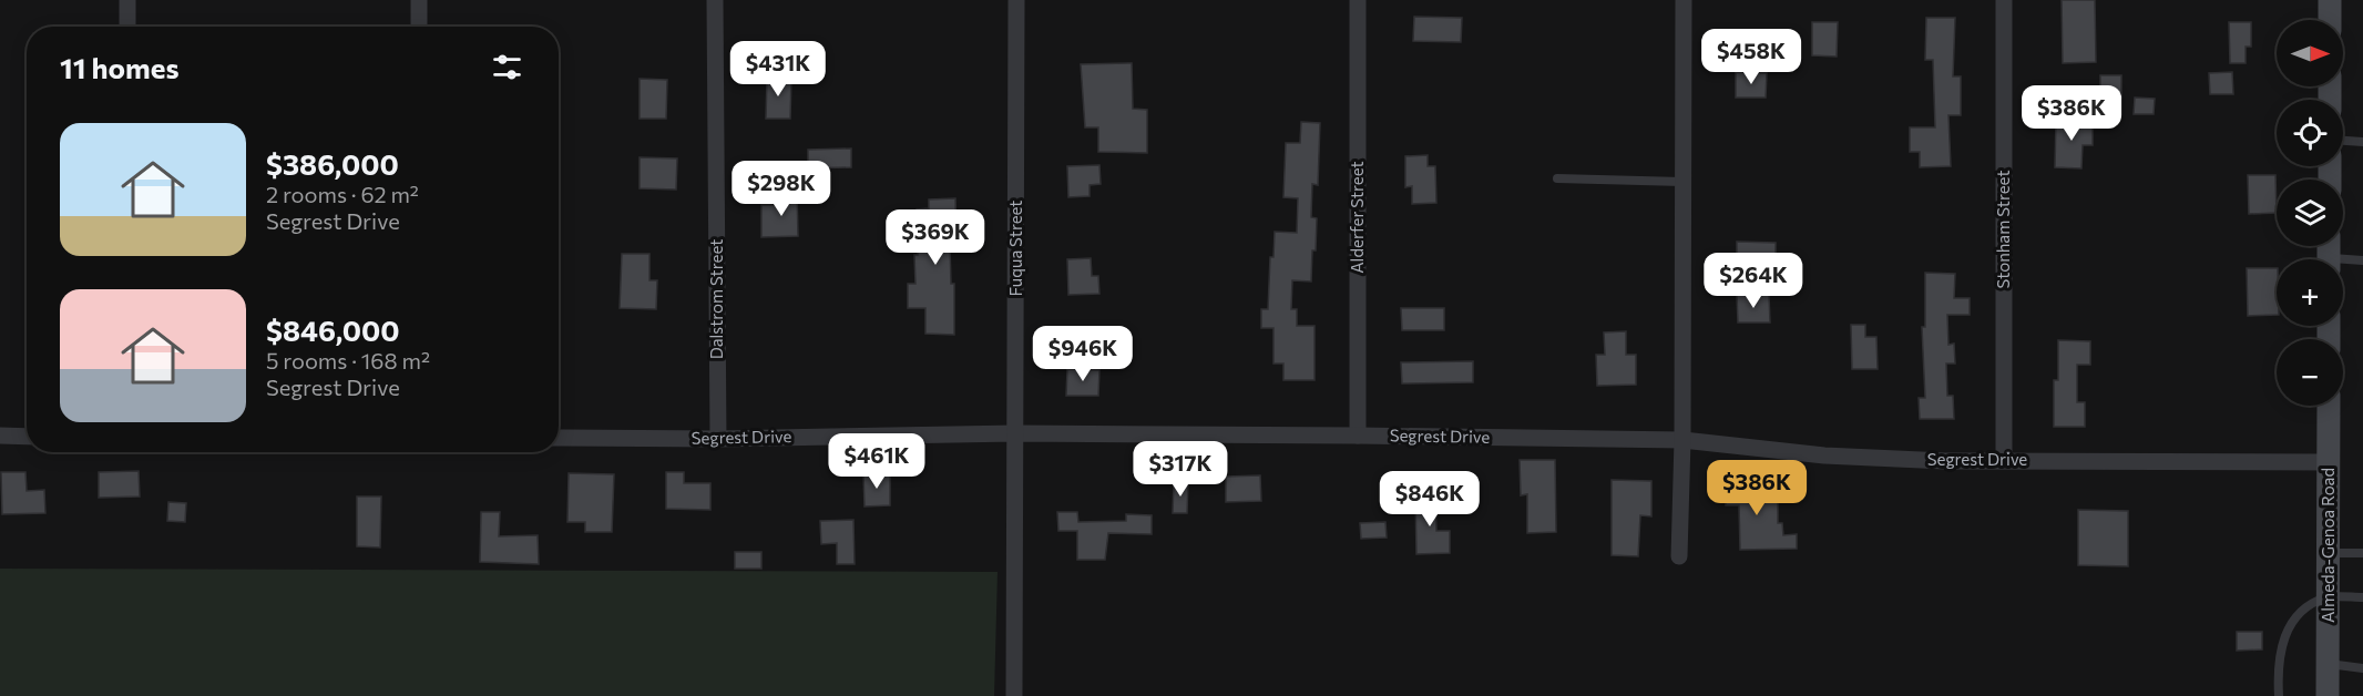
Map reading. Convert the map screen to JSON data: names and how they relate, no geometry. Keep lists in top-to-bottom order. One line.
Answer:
{"streets":{"main road":["Almeda-Genoa Road"],"street":["Alderfer Street","Stonham Street","Fuqua Street","Dalstrom Street","Segrest Drive"]},"crossings":[["Alderfer Street","Segrest Drive"],["Stonham Street","Segrest Drive"],["Fuqua Street","Segrest Drive"],["Dalstrom Street","Segrest Drive"],["Segrest Drive","Almeda-Genoa Road"]],"north":"right","page":{"map_buttons":["+","−"],"heading":"11 homes","price":["$458K","$431K","$386K","$298K","$369K","$264K","$946K","$461K","$317K","$386K","$846K"],"list":[{"name":"$386,000","note":"2 rooms · 62 m² · Segrest Drive"},{"name":"$846,000","note":"5 rooms · 168 m² · Segrest Drive"}]}}
